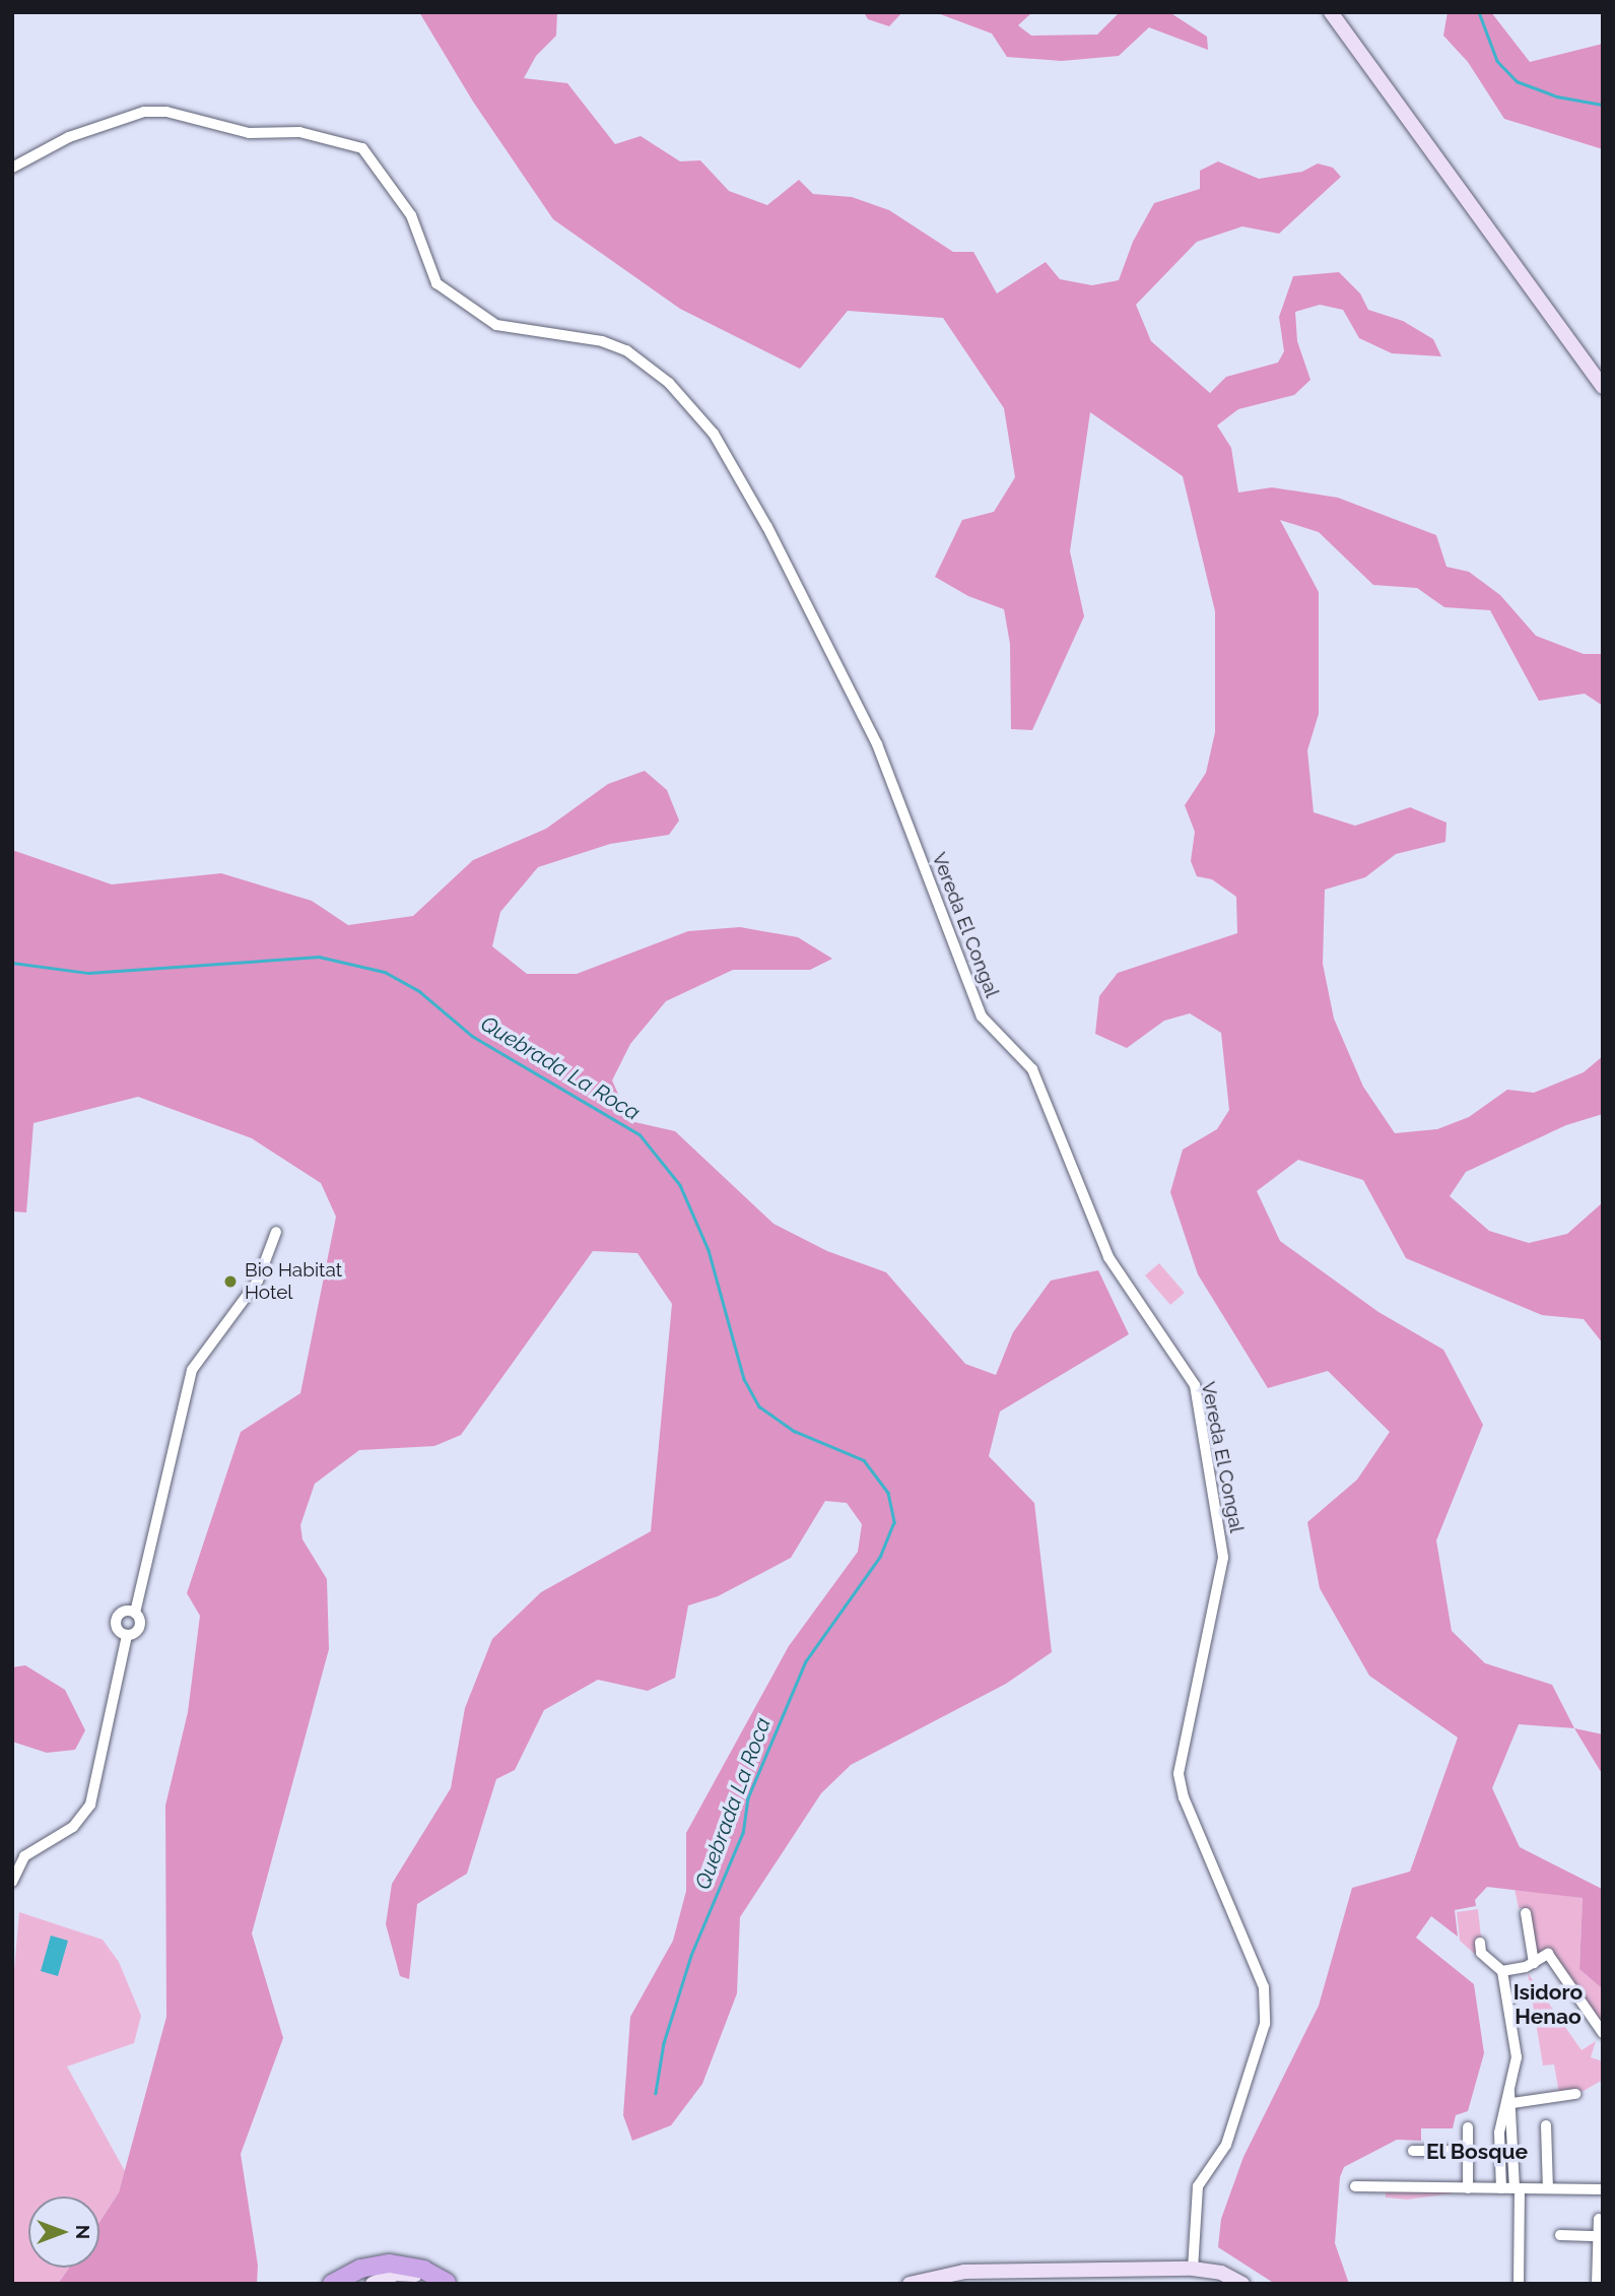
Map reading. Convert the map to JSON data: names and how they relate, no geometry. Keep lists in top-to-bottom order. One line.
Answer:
{"streets":{"street":["Vereda El Congal"]},"districts":["Isidoro Henao","El Bosque"],"water":["Quebrada La Roca"],"places":["Bio Habitat Hotel"],"north":"right"}
